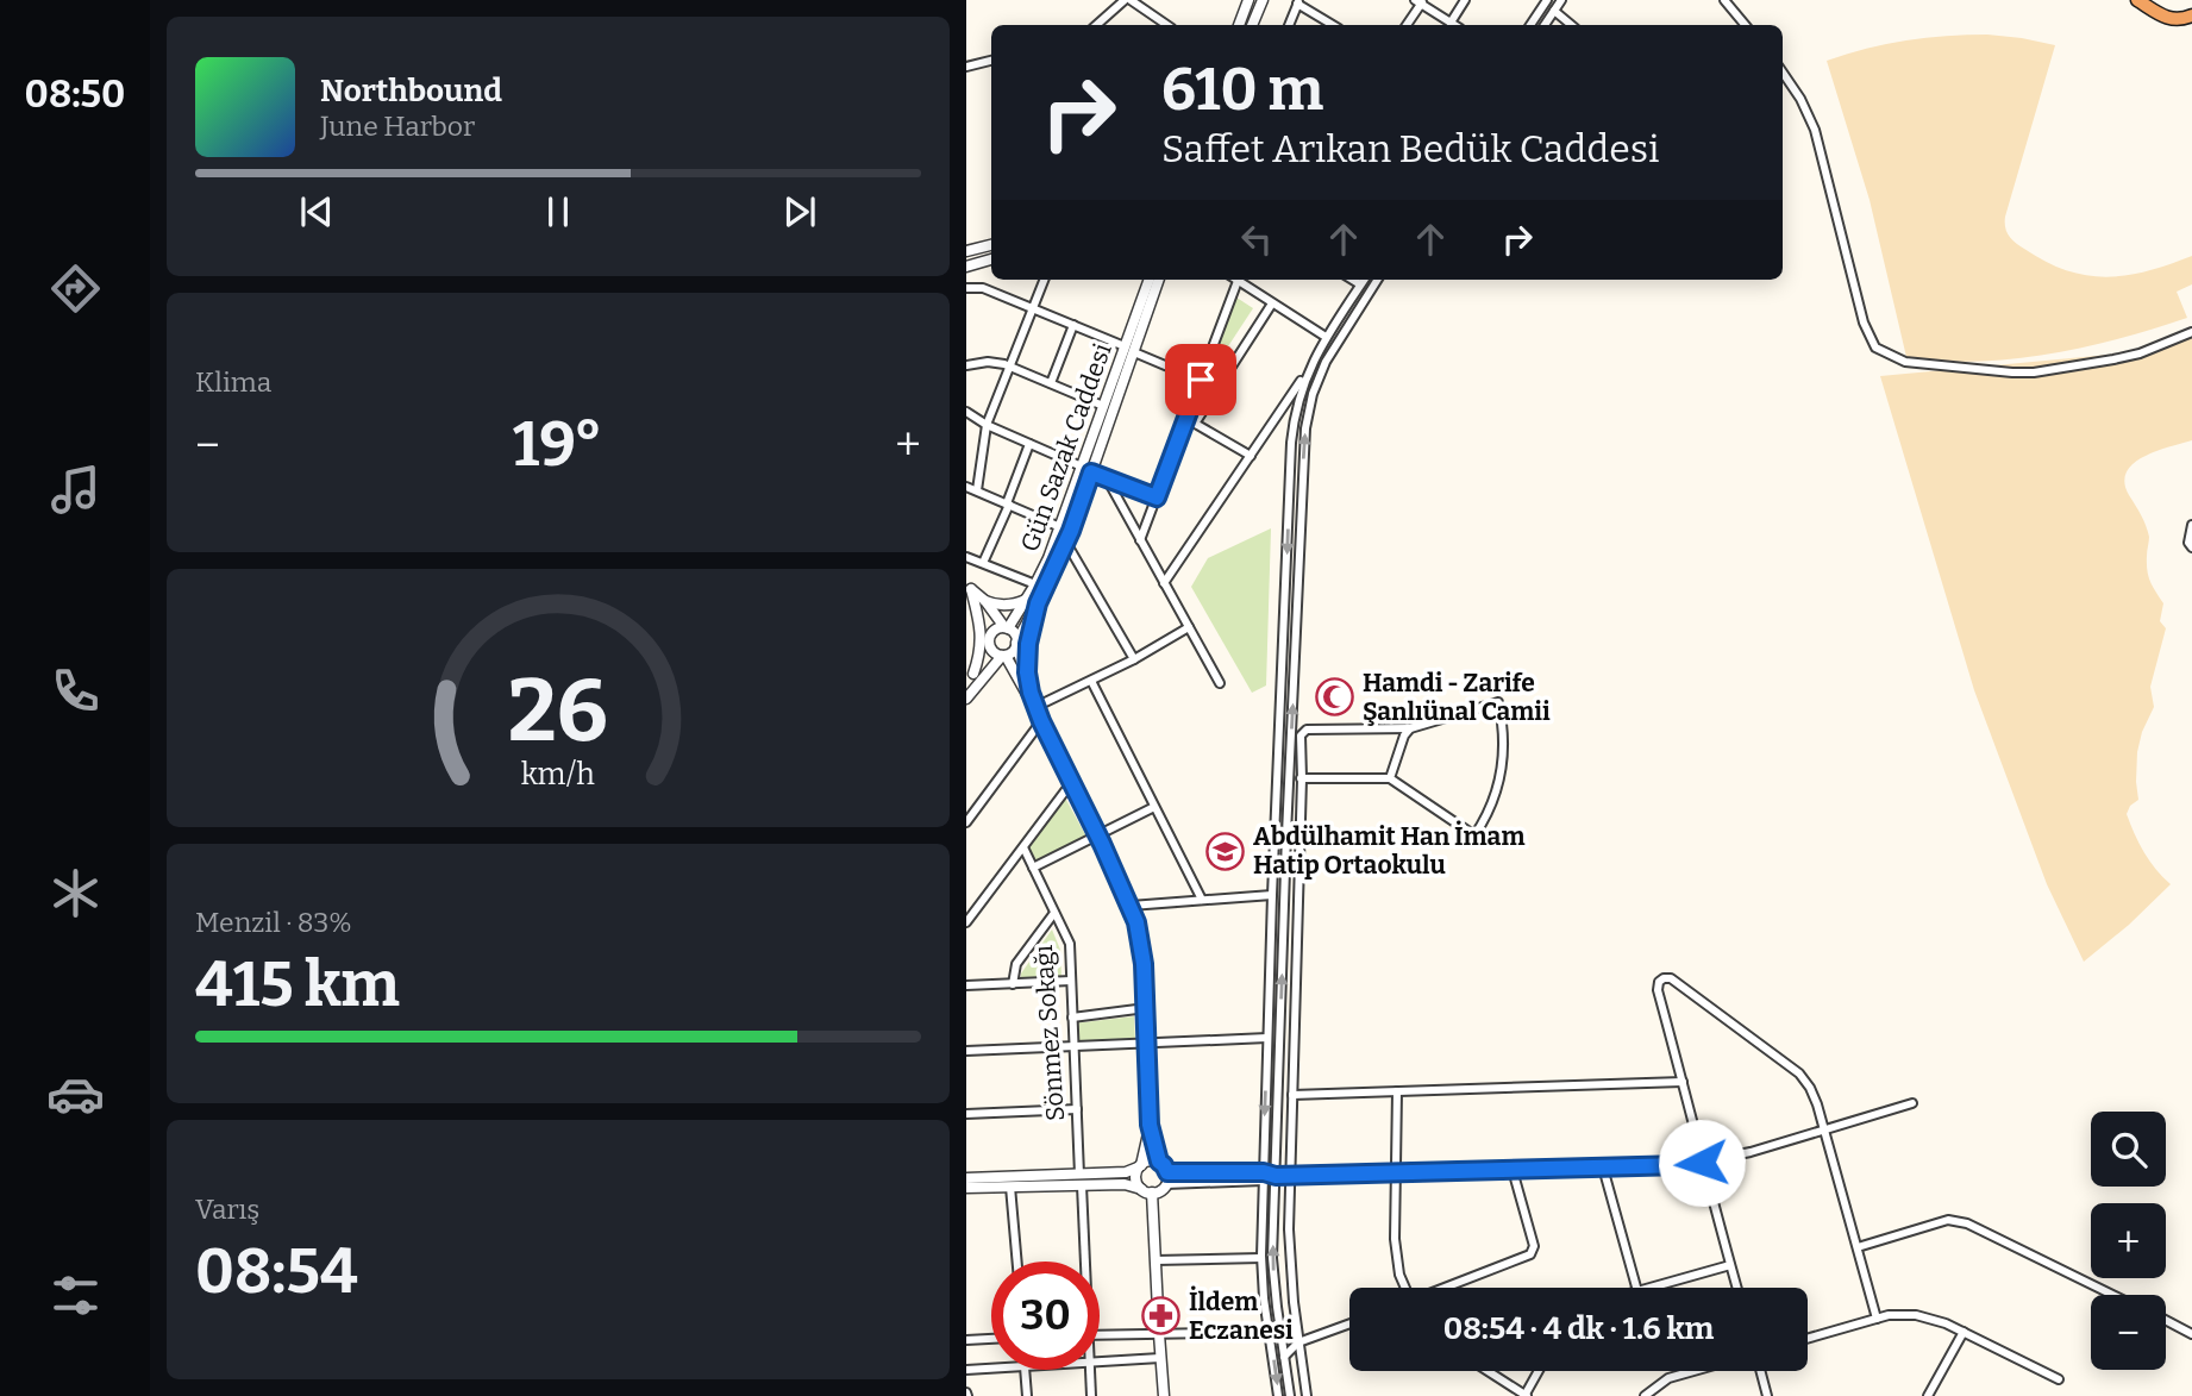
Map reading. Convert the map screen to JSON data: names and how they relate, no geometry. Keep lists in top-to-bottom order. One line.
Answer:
{"streets":{"street":["Gün Sazak Caddesi","Sönmez Sokağı"]},"places":{"mosque":["Hamdi - Zarife Şanlıünal Camii"],"school or university":["Abdülhamit Han İmam Hatip Ortaokulu"],"pharmacy":["İldem Eczanesi"]},"page":{"tabs":"08:50","turn":["610 m","Saffet Arıkan Bedük Caddesi"],"song":["Northbound","June Harbor"],"tile":["Klima",["Menzil · 83%","415 km"],["Varış","08:54"]],"heat":["−","19°","+"],"map_buttons":["+","−"],"limit":"30","trip":"08:54 · 4 dk · 1.6 km","gauge":["26","km/h"]}}
